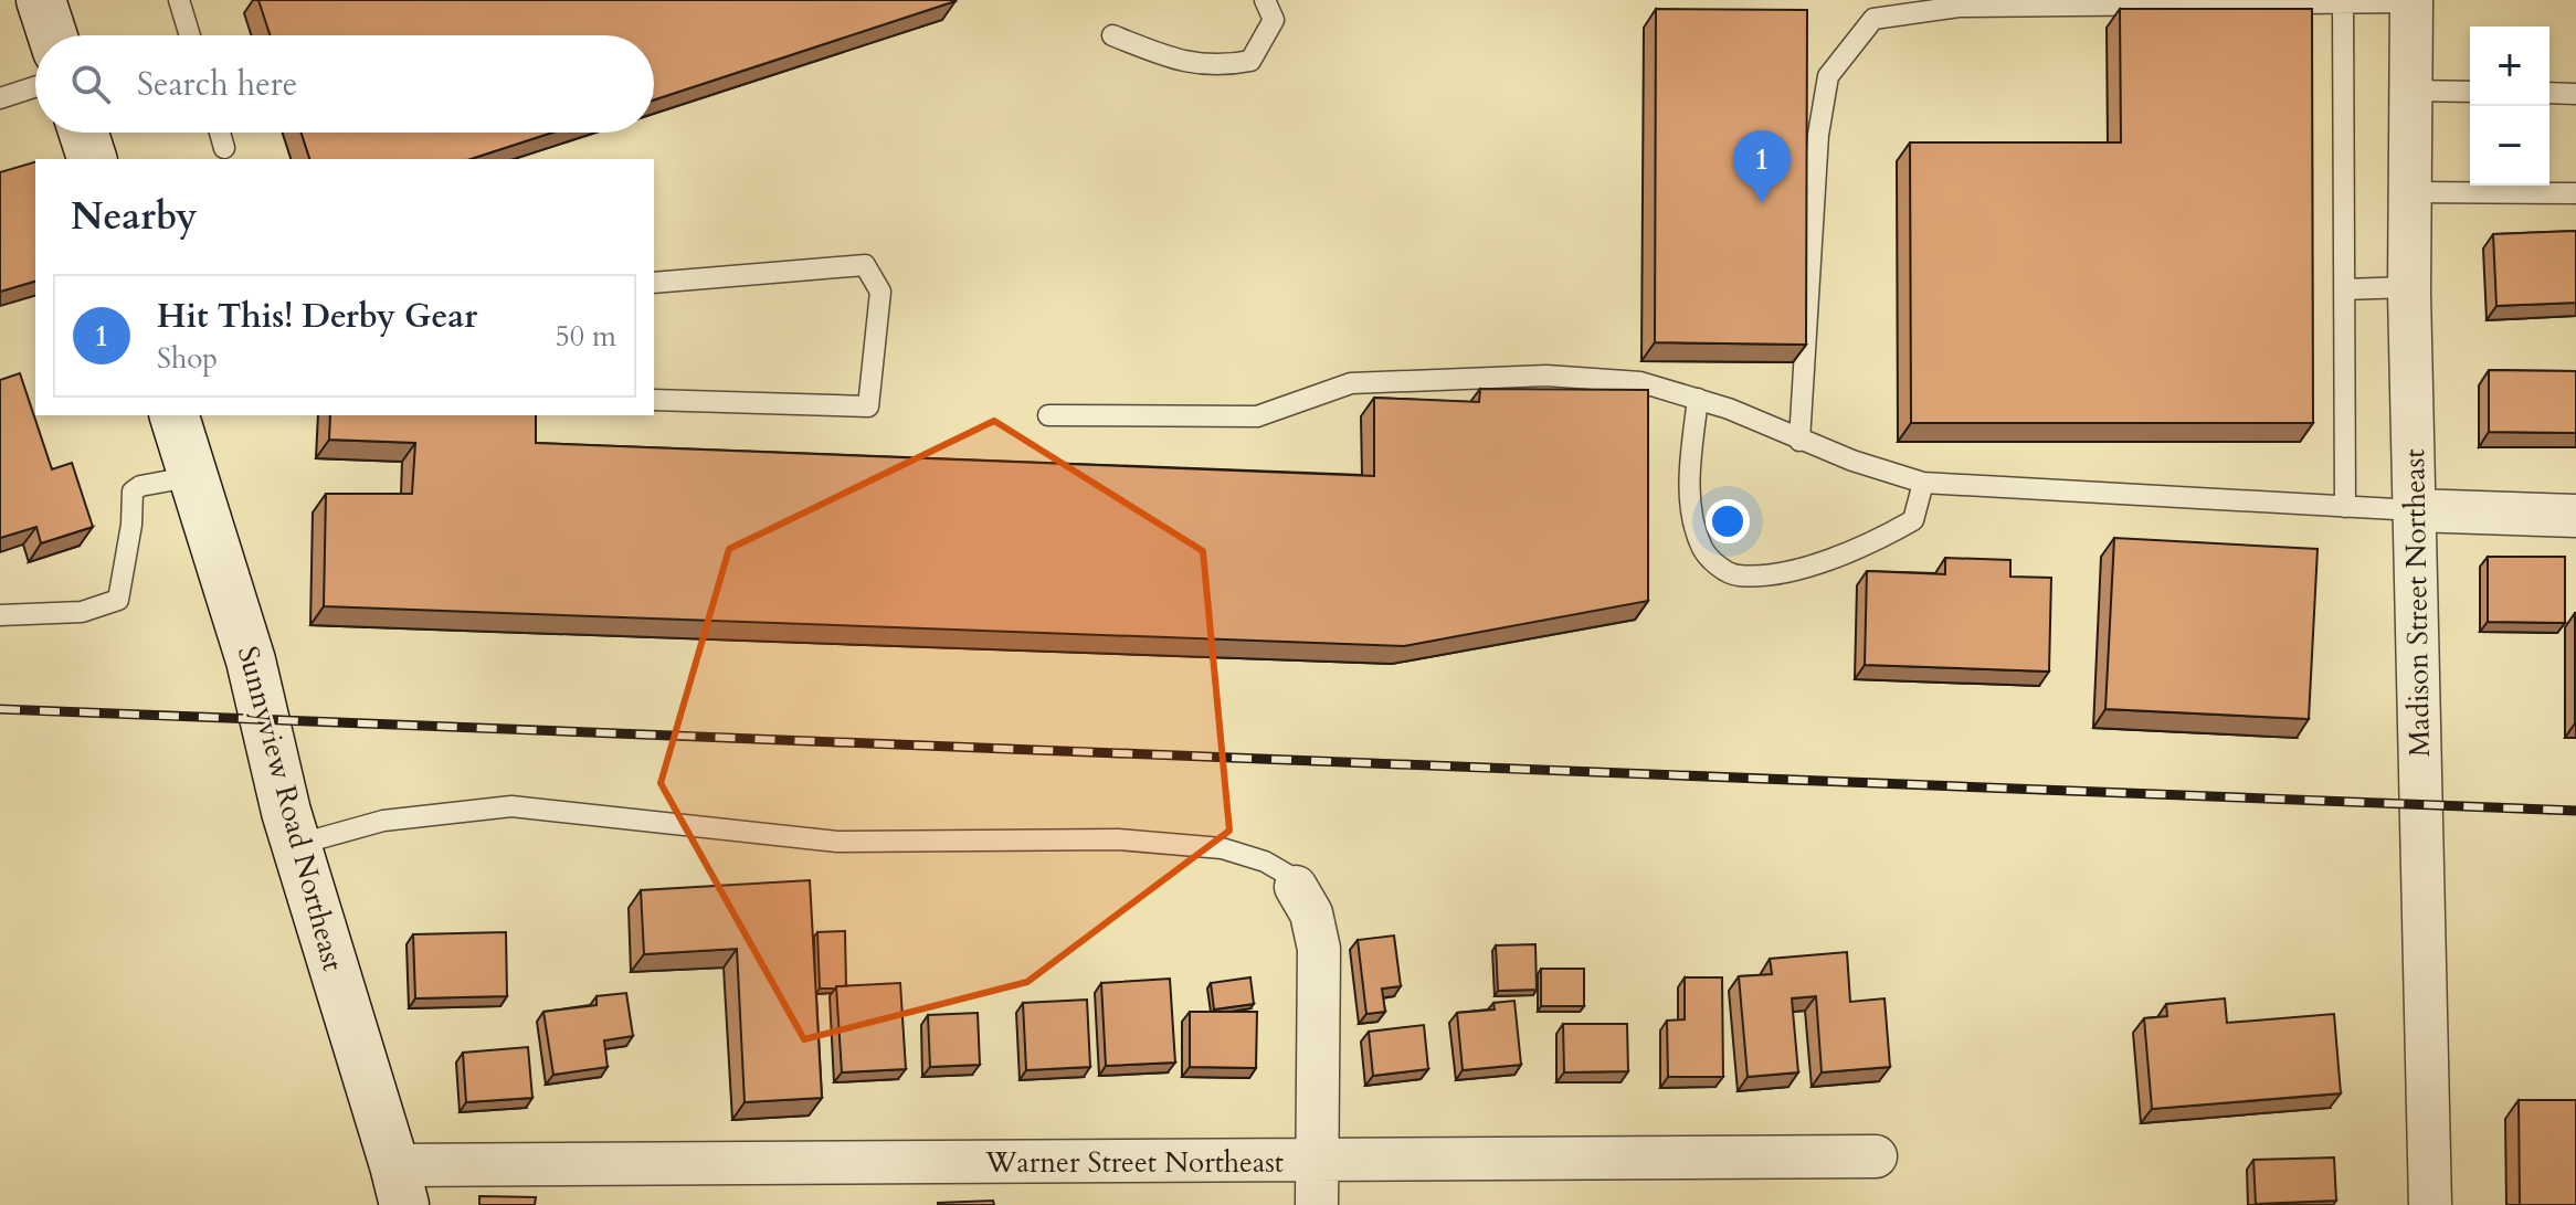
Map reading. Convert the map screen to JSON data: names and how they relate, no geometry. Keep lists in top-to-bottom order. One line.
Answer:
{"streets":{"main road":["Sunnyview Road Northeast"],"street":["Madison Street Northeast","Warner Street Northeast"]},"crossings":[["Sunnyview Road Northeast","Warner Street Northeast"]],"page":{"map_buttons":["+","−"],"search":"Search here","pins":"1","heading":"Nearby","list":[{"mark":"1","name":"Hit This! Derby Gear","note":"Shop","value":"50 m"}]}}
